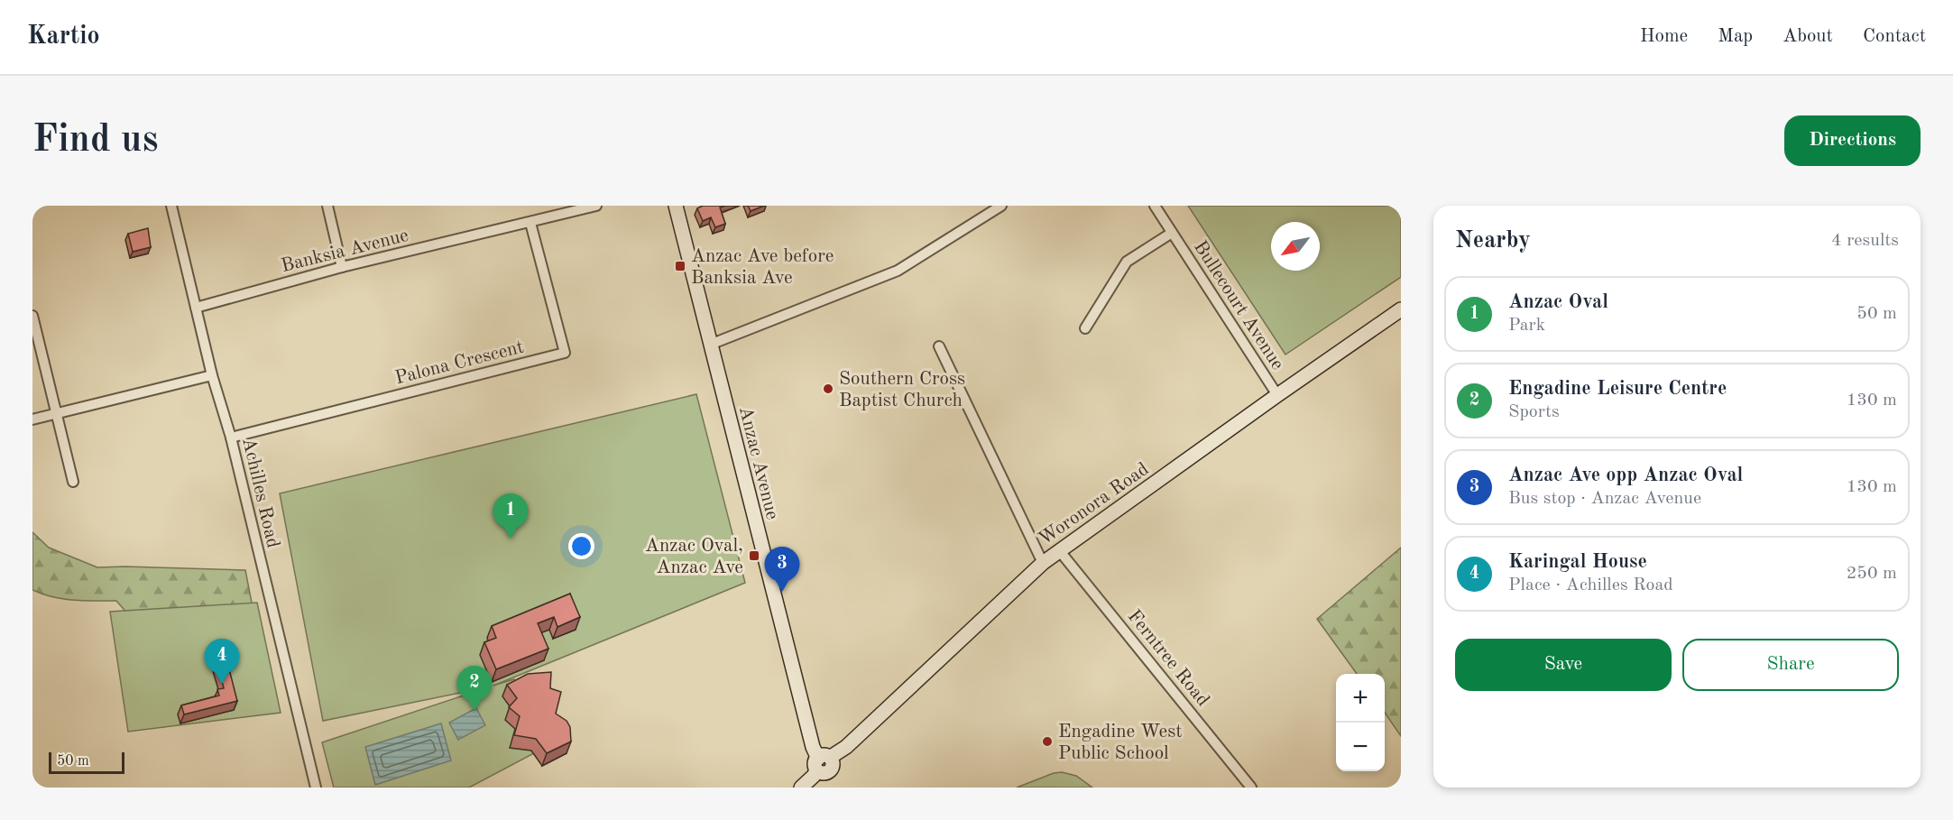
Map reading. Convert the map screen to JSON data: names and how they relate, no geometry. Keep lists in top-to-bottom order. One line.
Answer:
{"streets":{"street":["Banksia Avenue","Bullecourt Avenue","Palona Crescent","Anzac Avenue","Achilles Road","Woronora Road","Ferntree Road"]},"crossings":[["Banksia Avenue","Palona Crescent"],["Banksia Avenue","Achilles Road"],["Bullecourt Avenue","Woronora Road"],["Palona Crescent","Achilles Road"],["Anzac Avenue","Woronora Road"],["Woronora Road","Ferntree Road"]],"places":{"transit":["Anzac Ave before Banksia Ave","Anzac Oval, Anzac Ave"],"other":["Southern Cross Baptist Church","Engadine West Public School"]},"scale_bar":"50 m","north":"bottom left","page":{"header":"Kartio","nav":["Home","Map","About","Contact"],"buttons":["Directions",["Save","Share"]],"title":"Find us","heading":["Nearby","4 results"],"list":[{"mark":"1","name":"Anzac Oval","note":"Park","value":"50 m"},{"mark":"2","name":"Engadine Leisure Centre","note":"Sports","value":"130 m"},{"mark":"3","name":"Anzac Ave opp Anzac Oval","note":"Bus stop · Anzac Avenue","value":"130 m"},{"mark":"4","name":"Karingal House","note":"Place · Achilles Road","value":"250 m"}],"pins":["1","3","4","2"],"map_buttons":["+","−"],"scale":"50 m"}}
